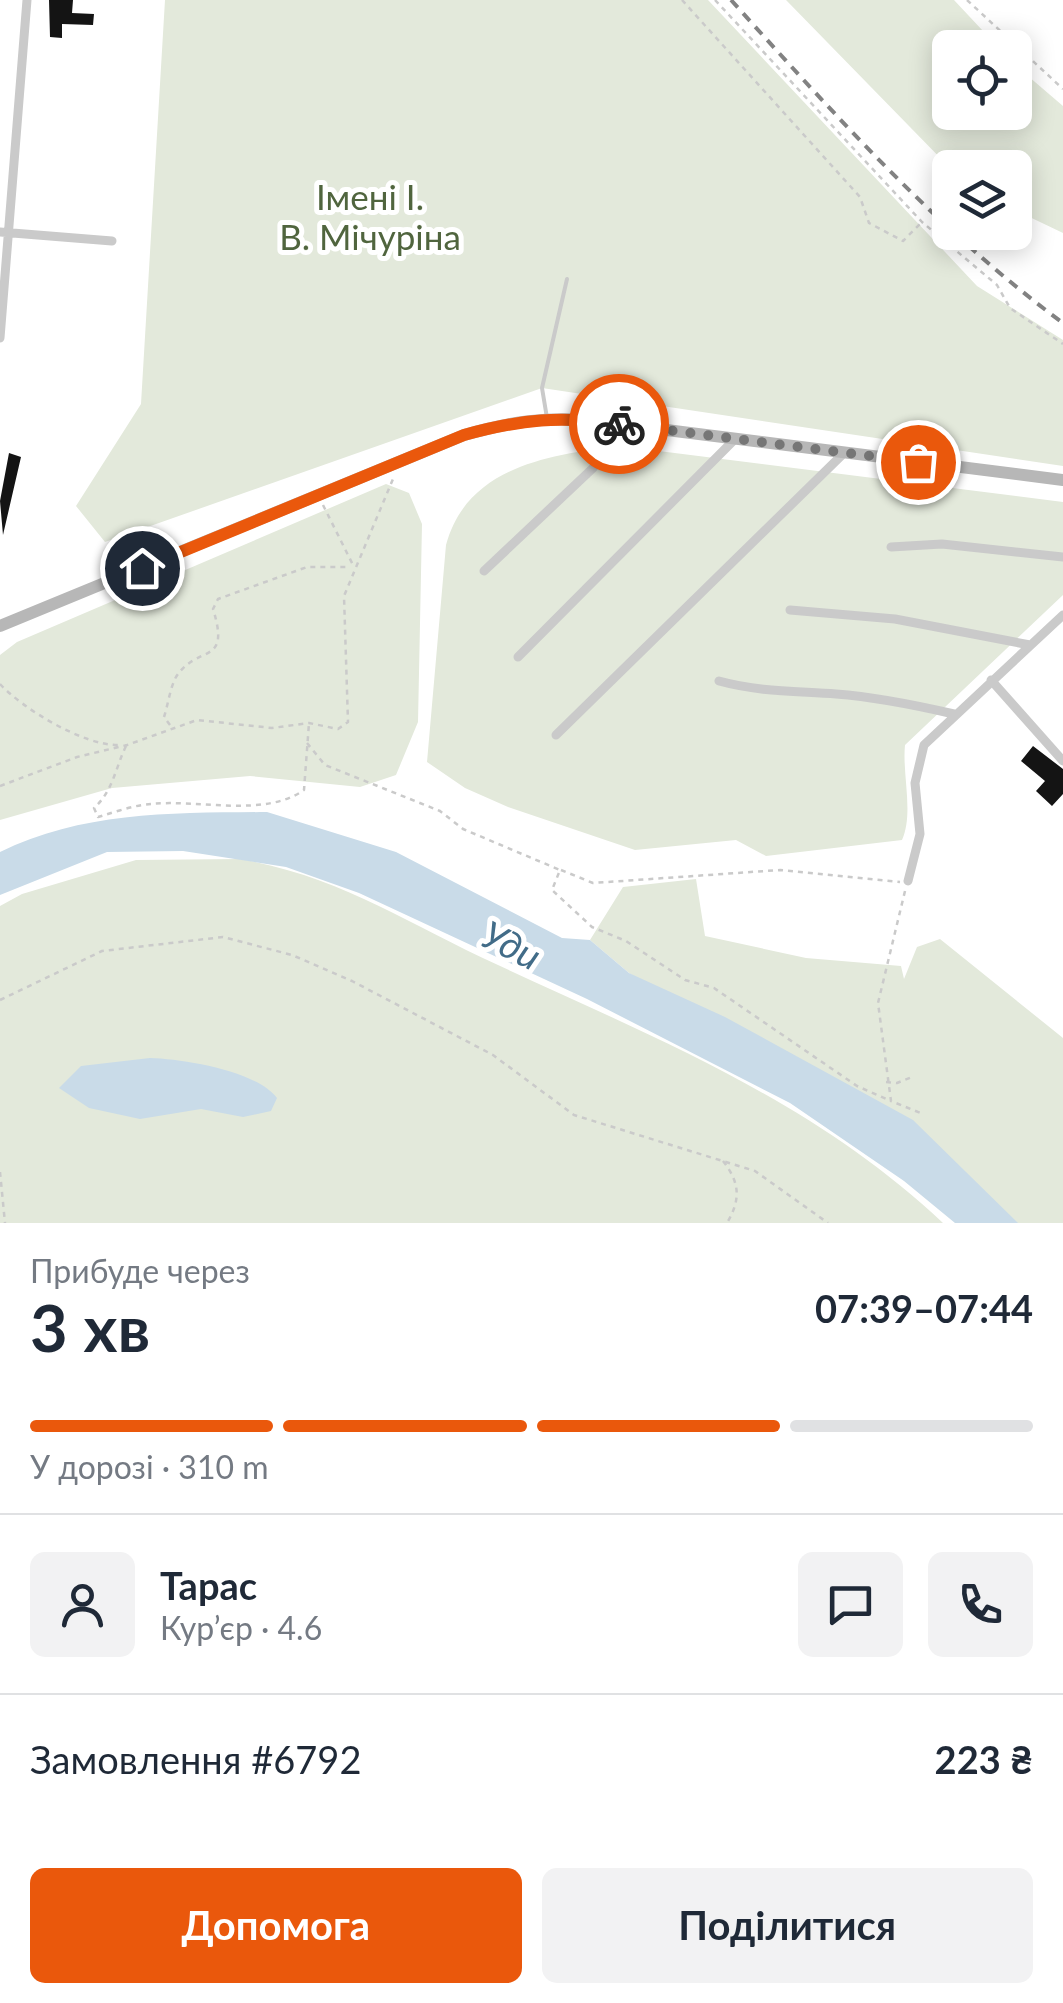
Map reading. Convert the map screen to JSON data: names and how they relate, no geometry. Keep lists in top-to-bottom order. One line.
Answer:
{"water":["Уди"],"parks":["Імені І. В. Мічуріна"],"page":{"heading":["3 хв","Прибуде через","07:39–07:44"],"panel":["Тарас","Кур’єр · 4.6","Замовлення #6792","223 ₴"],"bar":"У дорозі · 310 m","buttons":["Допомога","Поділитися"]}}
